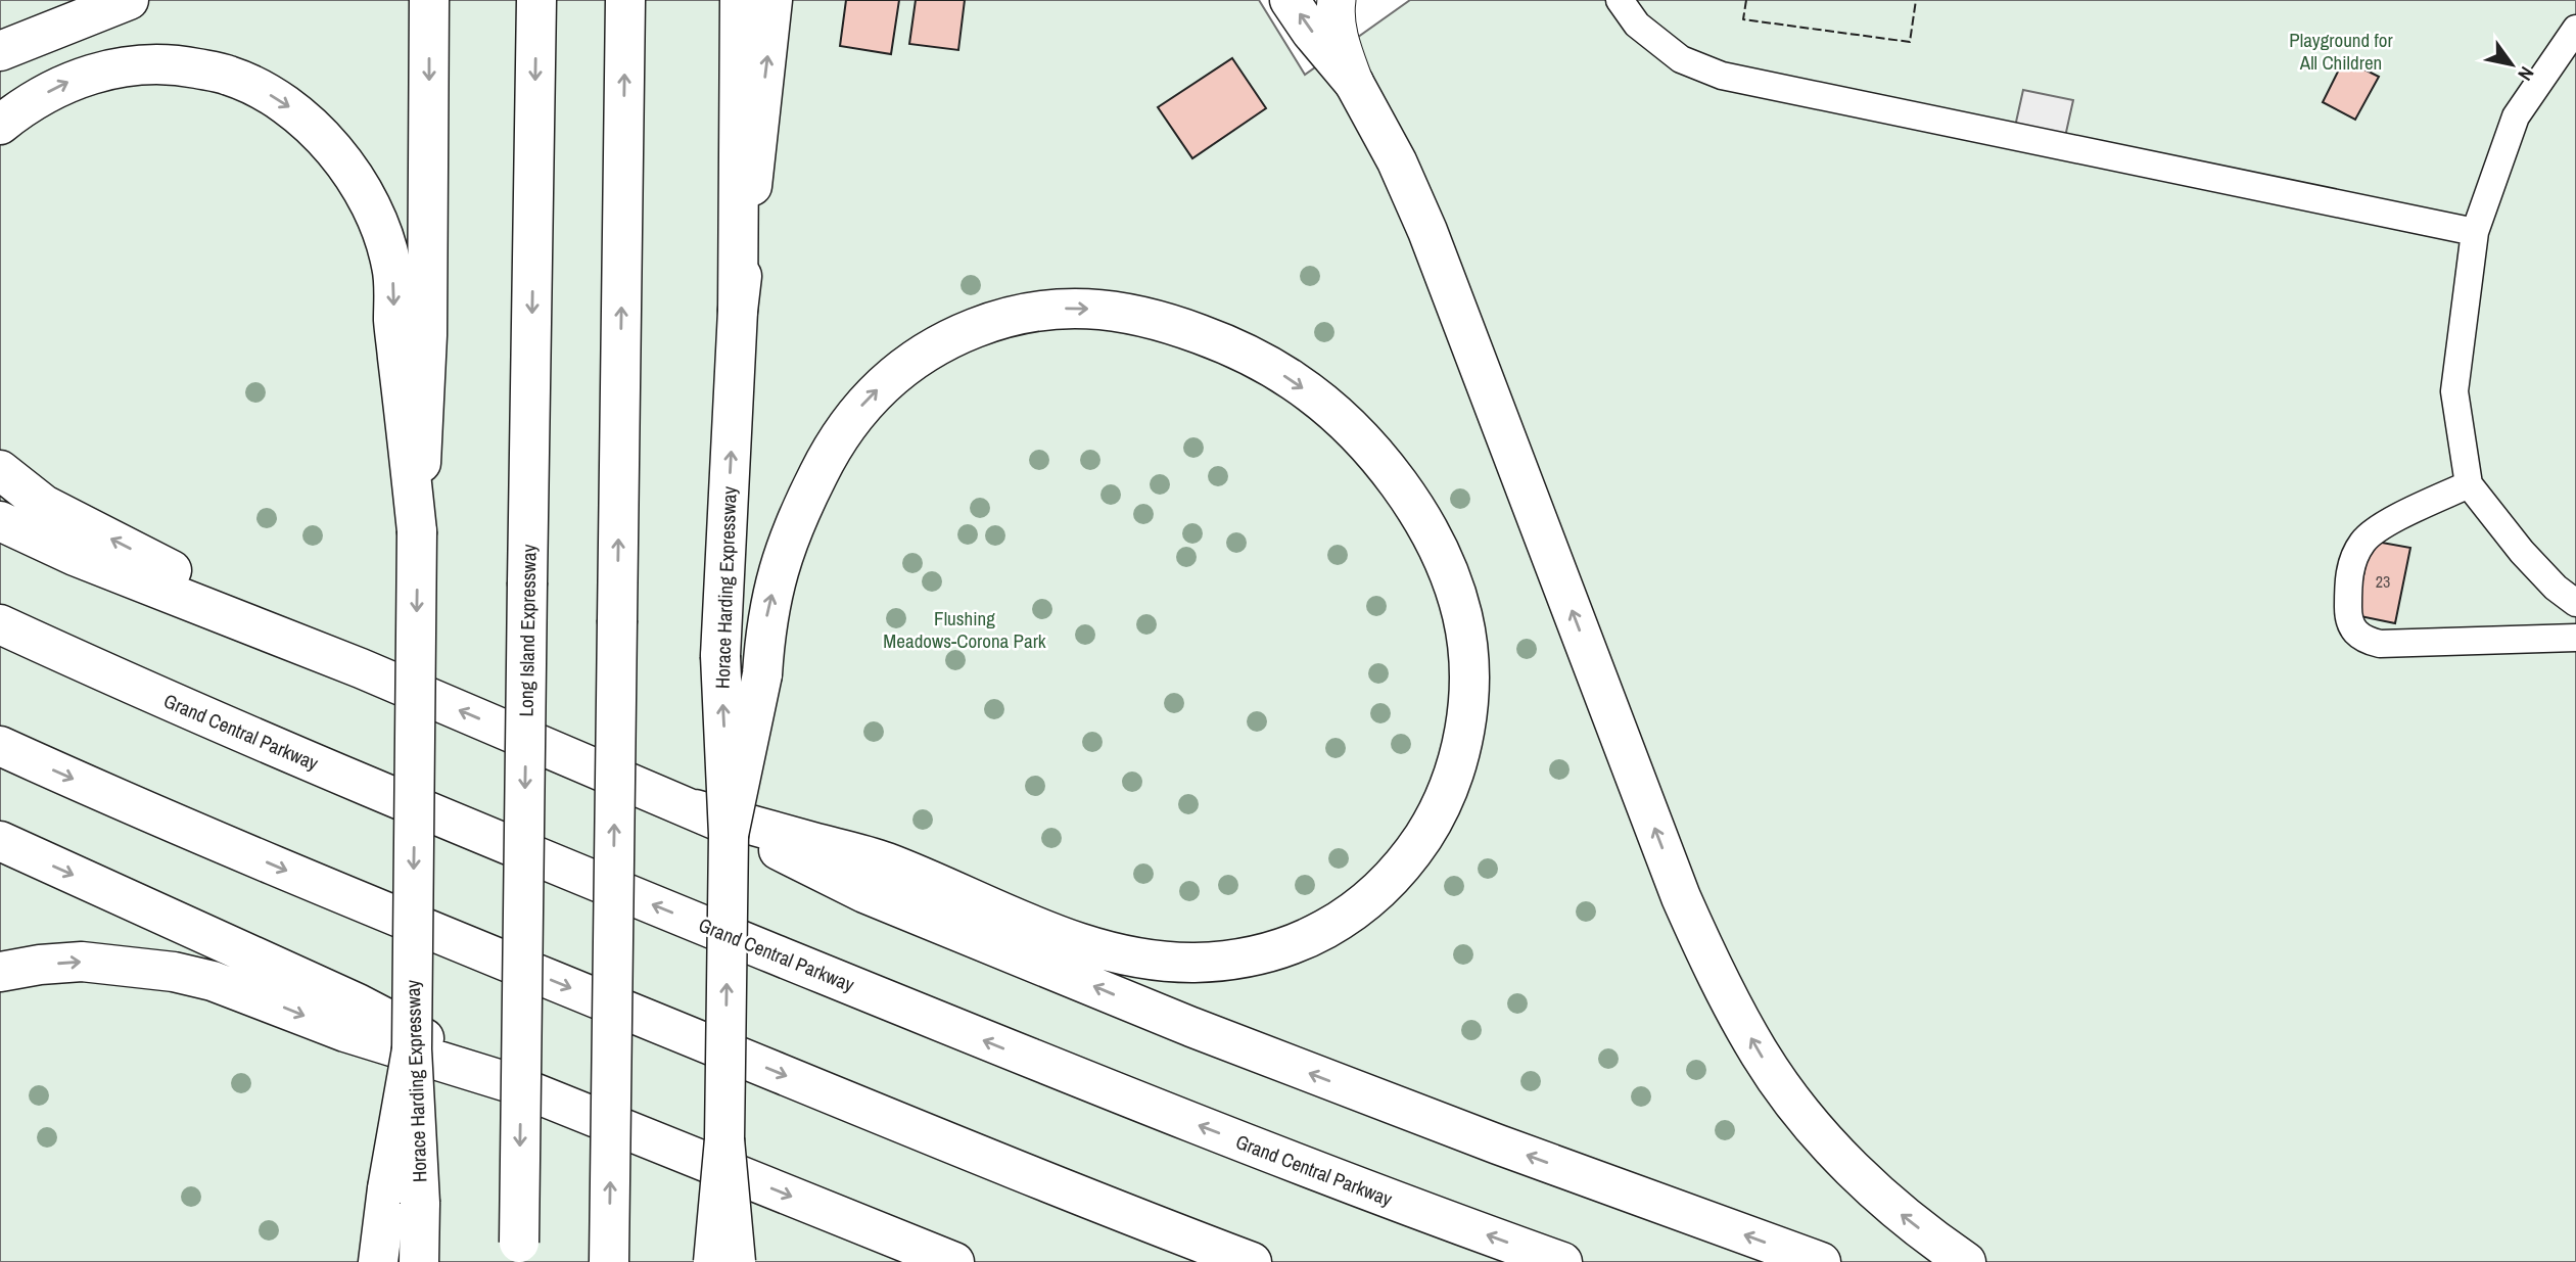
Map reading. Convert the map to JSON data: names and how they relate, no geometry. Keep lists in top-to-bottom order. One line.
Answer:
{"streets":{"main road":["Horace Harding Expressway","Long Island Expressway","Grand Central Parkway"]},"parks":["Playground for All Children","Flushing Meadows-Corona Park"],"house_numbers":["23"],"north":"bottom right"}
